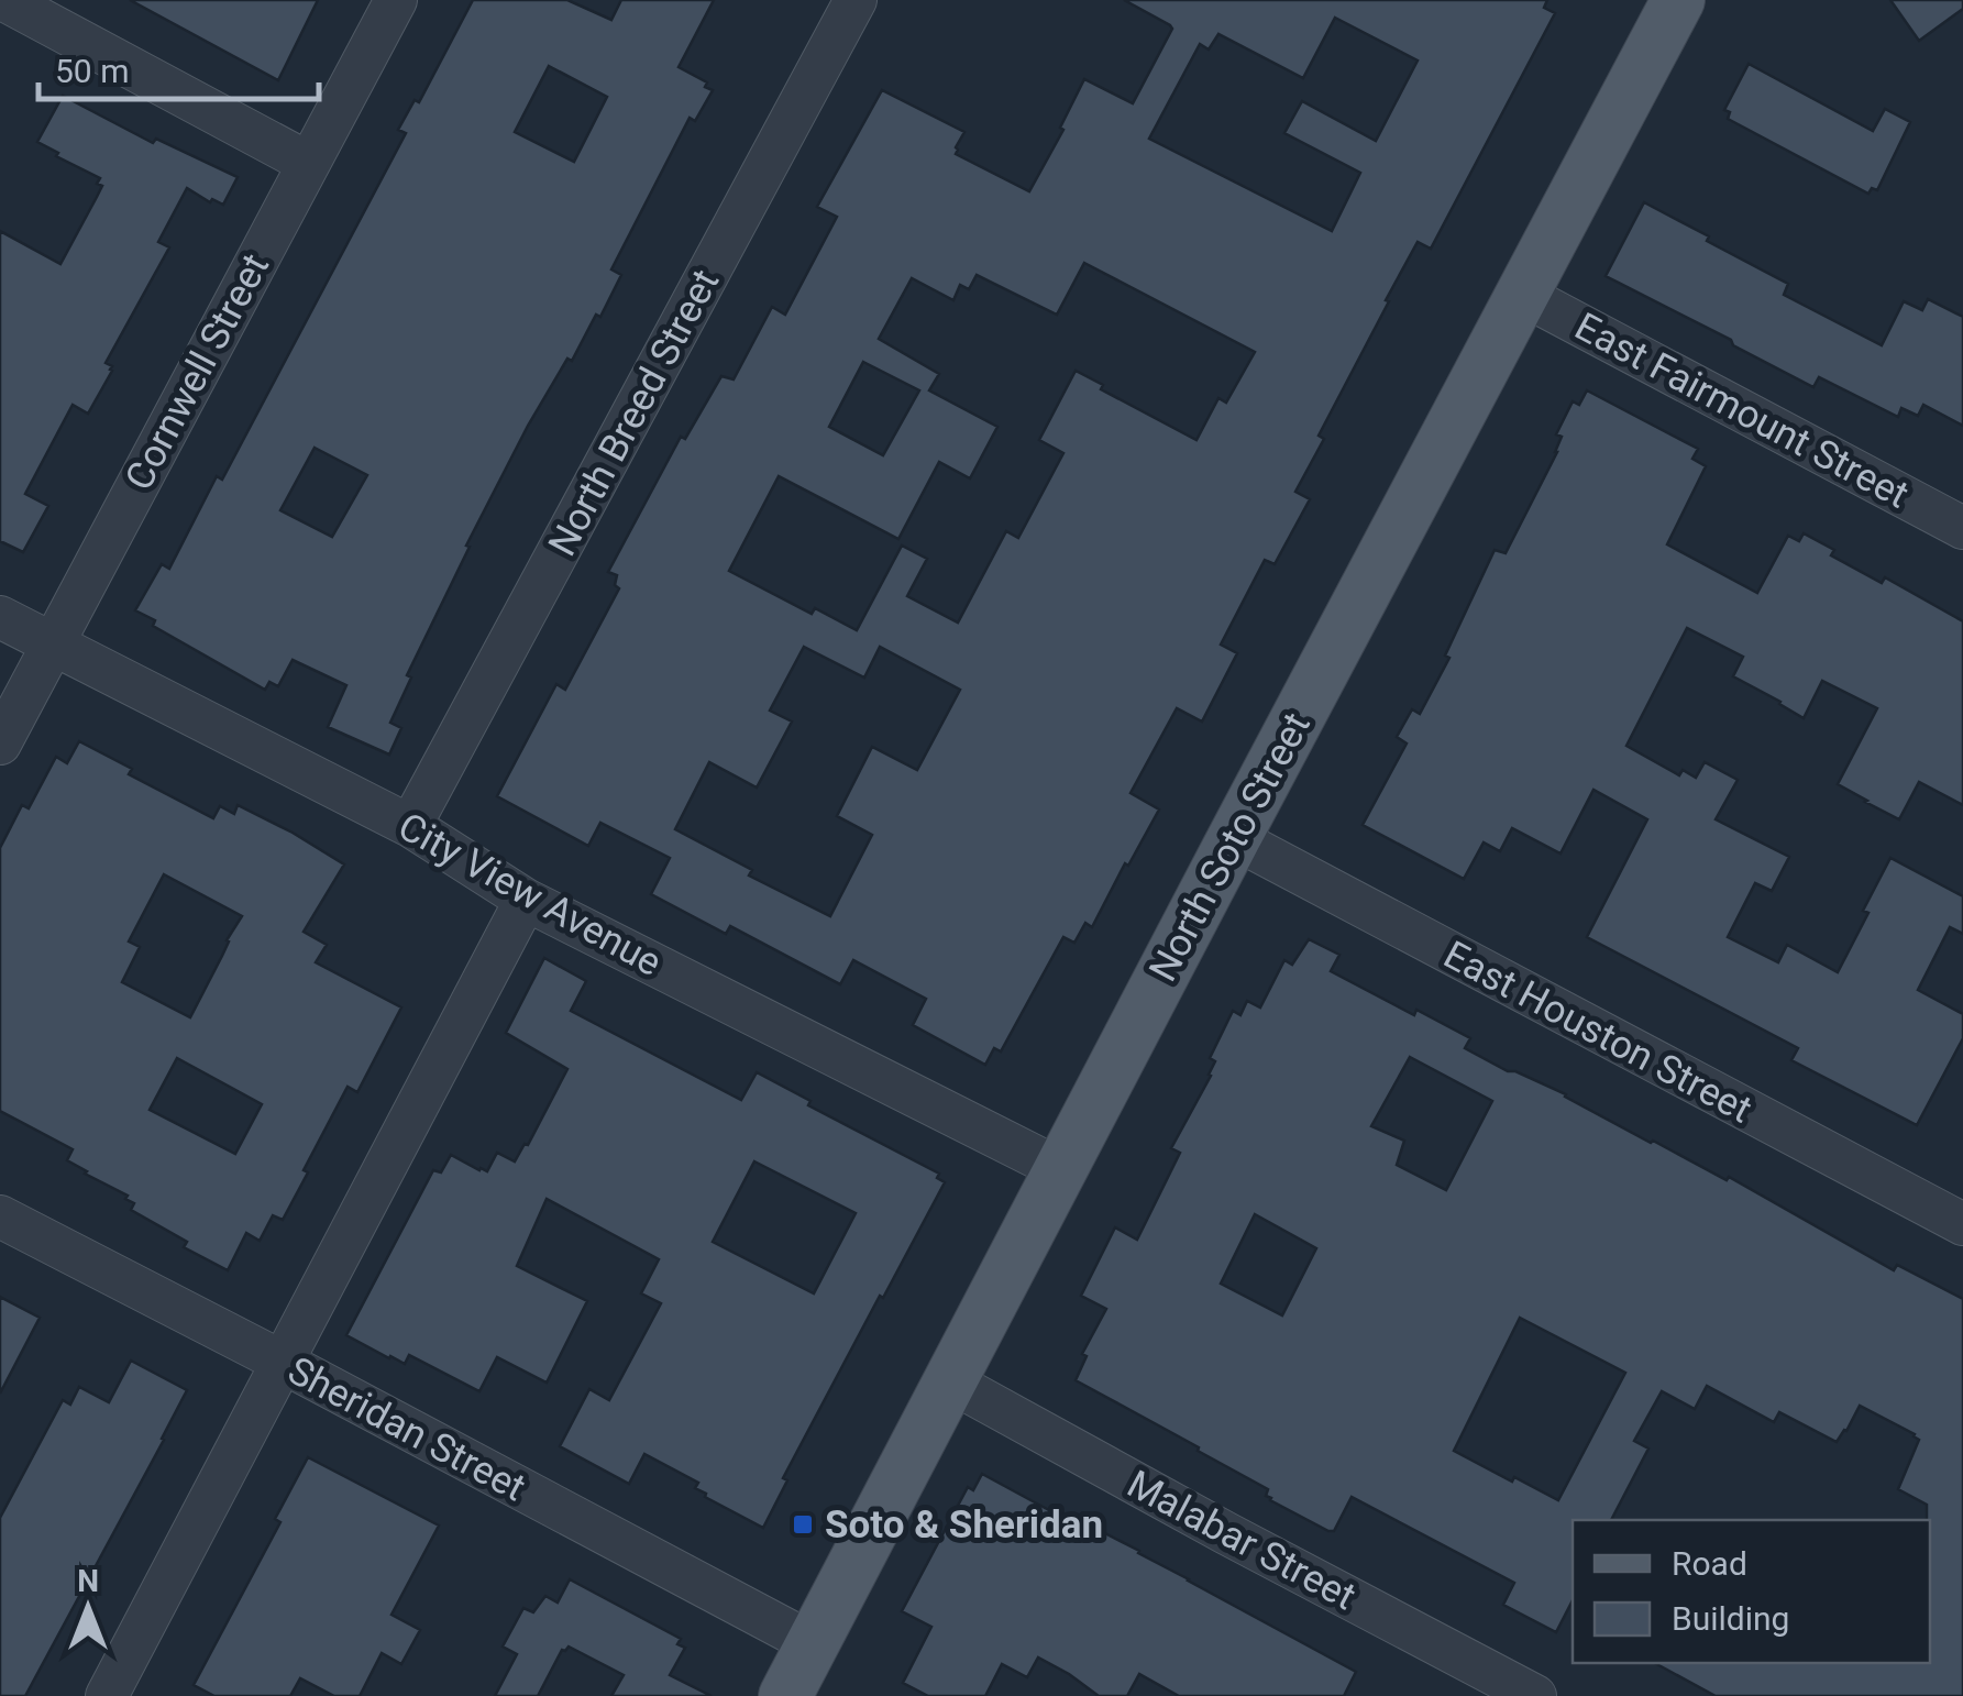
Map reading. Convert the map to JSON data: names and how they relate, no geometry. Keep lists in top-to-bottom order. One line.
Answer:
{"streets":{"main road":["North Soto Street"],"street":["Cornwell Street","East Fairmount Street","North Breed Street","City View Avenue","East Houston Street","Sheridan Street","Malabar Street"]},"crossings":[["Cornwell Street","City View Avenue"],["East Fairmount Street","North Soto Street"],["North Breed Street","City View Avenue"],["North Soto Street","City View Avenue"],["North Soto Street","East Houston Street"],["North Soto Street","Sheridan Street"],["North Soto Street","Malabar Street"]],"places":{"transit":["Soto & Sheridan"]},"legend":["Road","Building"],"scale_bar":"50 m","north":"top"}
